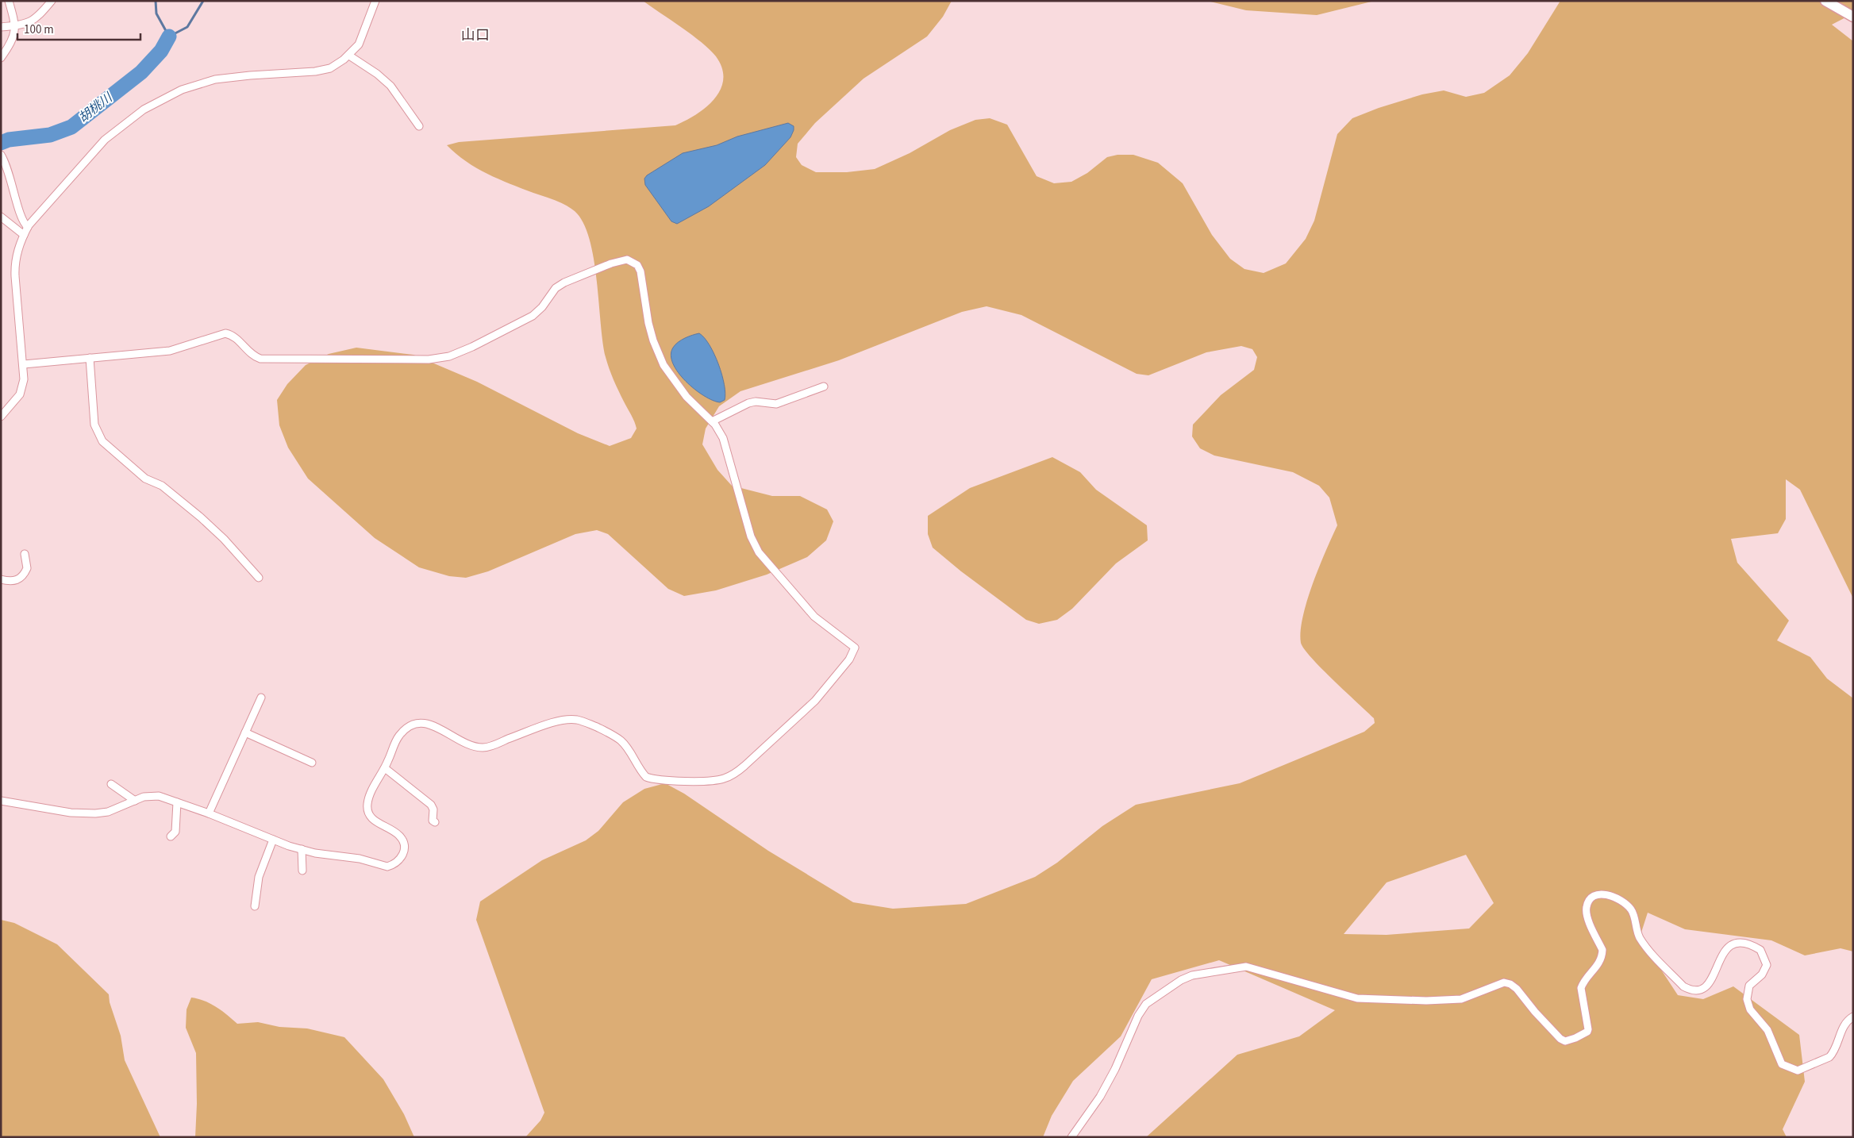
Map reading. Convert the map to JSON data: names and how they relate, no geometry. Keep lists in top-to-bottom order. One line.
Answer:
{"districts":["山口"],"water":["胡桃川"],"scale_bar":"100 m"}
